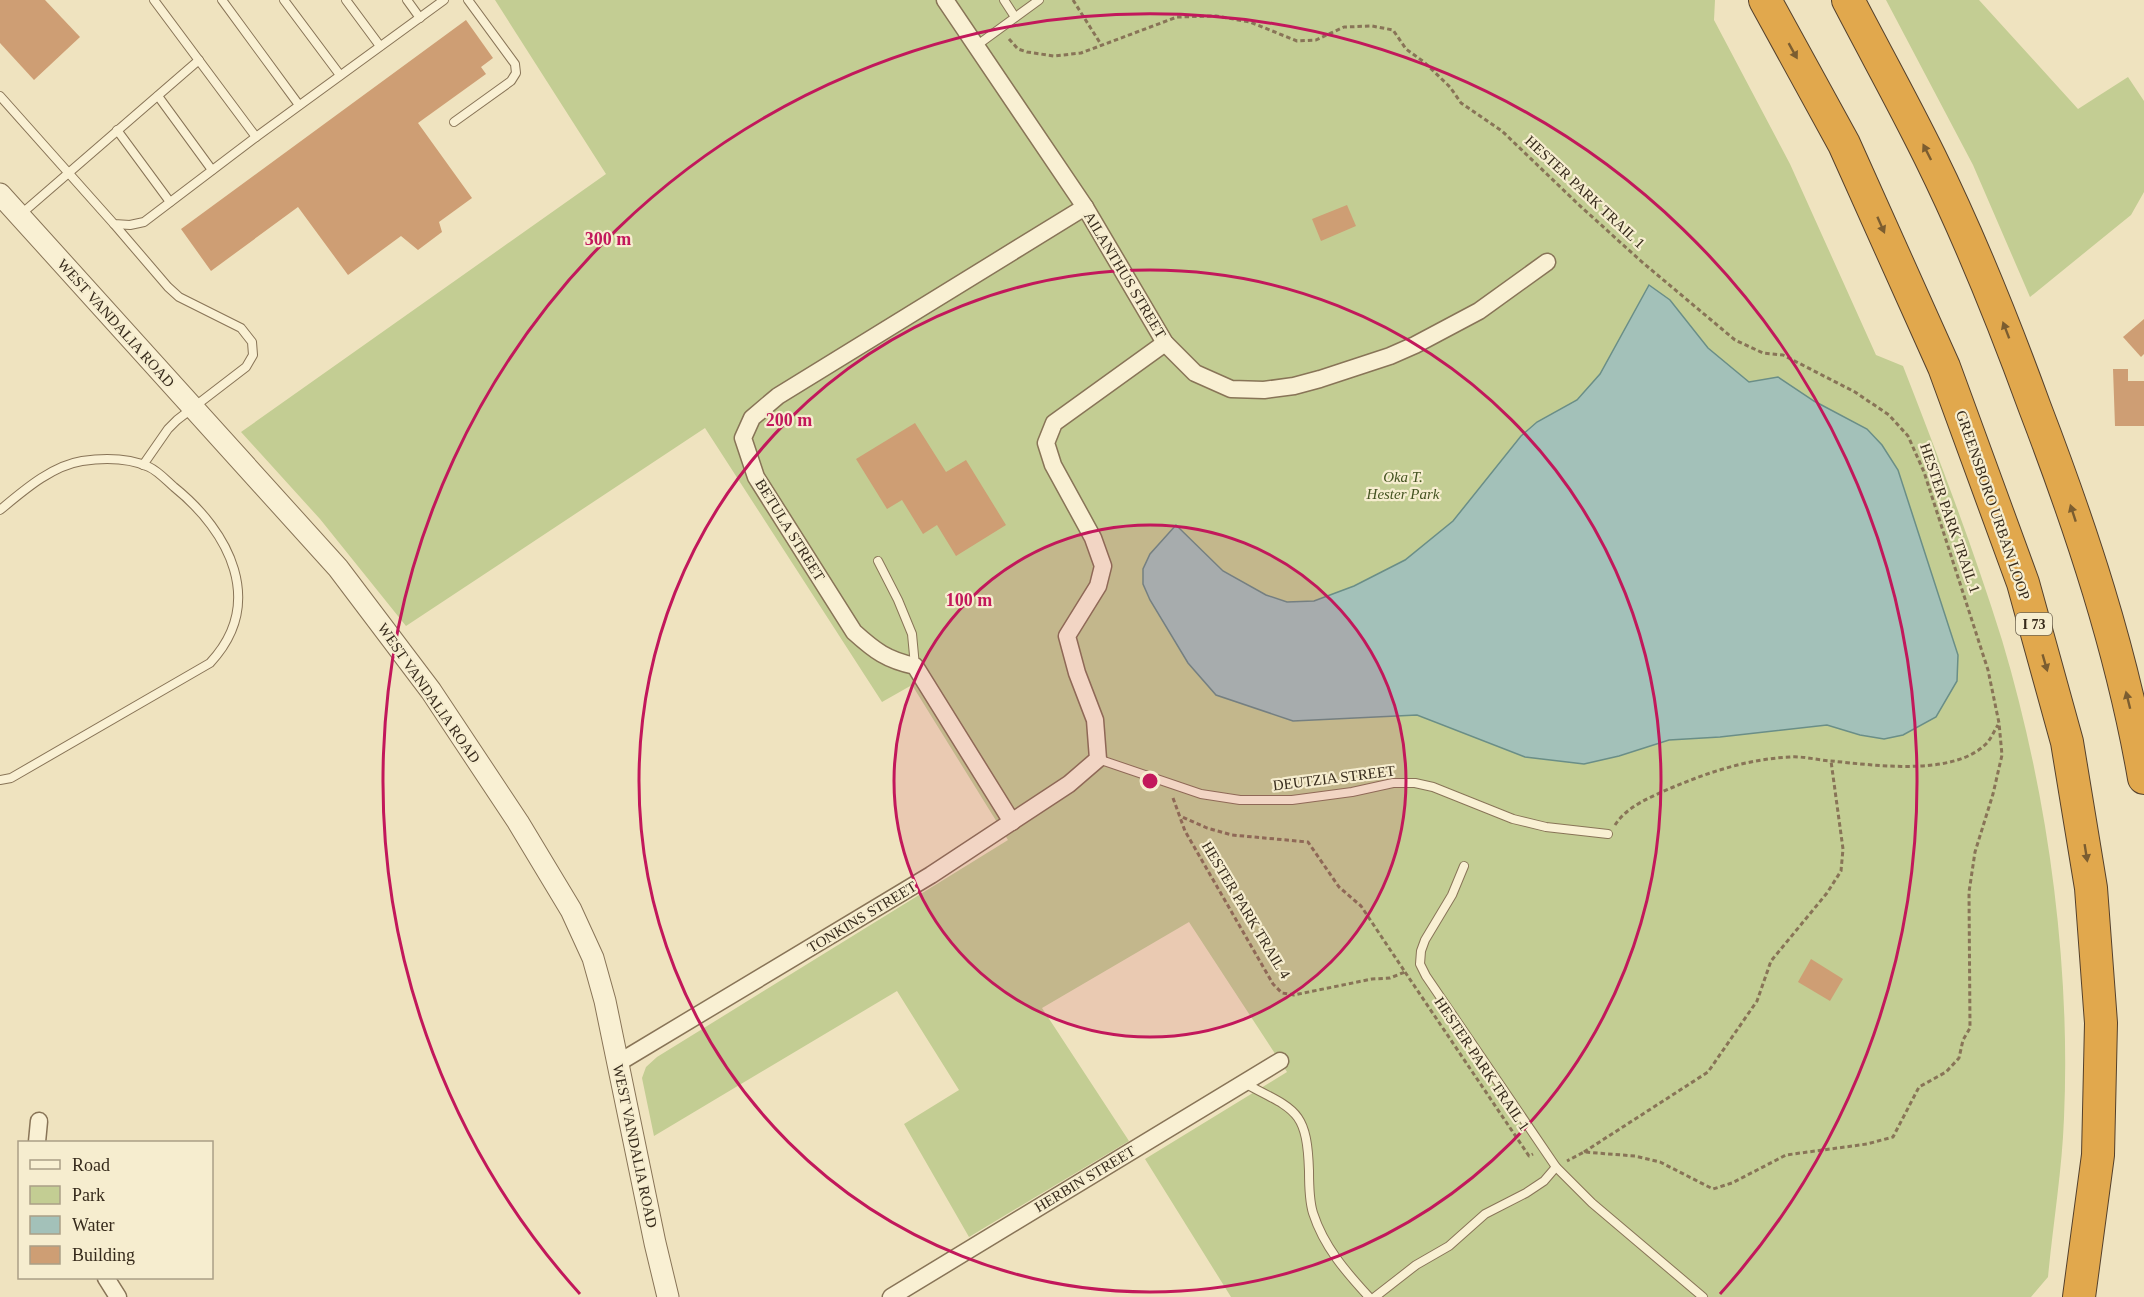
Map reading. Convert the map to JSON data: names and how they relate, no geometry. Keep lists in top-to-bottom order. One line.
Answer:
{"streets":{"highway":["GREENSBORO URBAN LOOP","I 73"],"street":["AILANTHUS STREET","WEST VANDALIA ROAD","BETULA STREET","TONKINS STREET","HERBIN STREET"],"lane":["DEUTZIA STREET"],"path":["HESTER PARK TRAIL 1","HESTER PARK TRAIL 4"]},"crossings":[["HESTER PARK TRAIL 1","HESTER PARK TRAIL 4"],["AILANTHUS STREET","BETULA STREET"],["WEST VANDALIA ROAD","TONKINS STREET"],["DEUTZIA STREET","HESTER PARK TRAIL 4"],["DEUTZIA STREET","TONKINS STREET"]],"parks":["Oka T. Hester Park"],"legend":["Road","Park","Water","Building"],"rings":["300 m","200 m","100 m"]}
